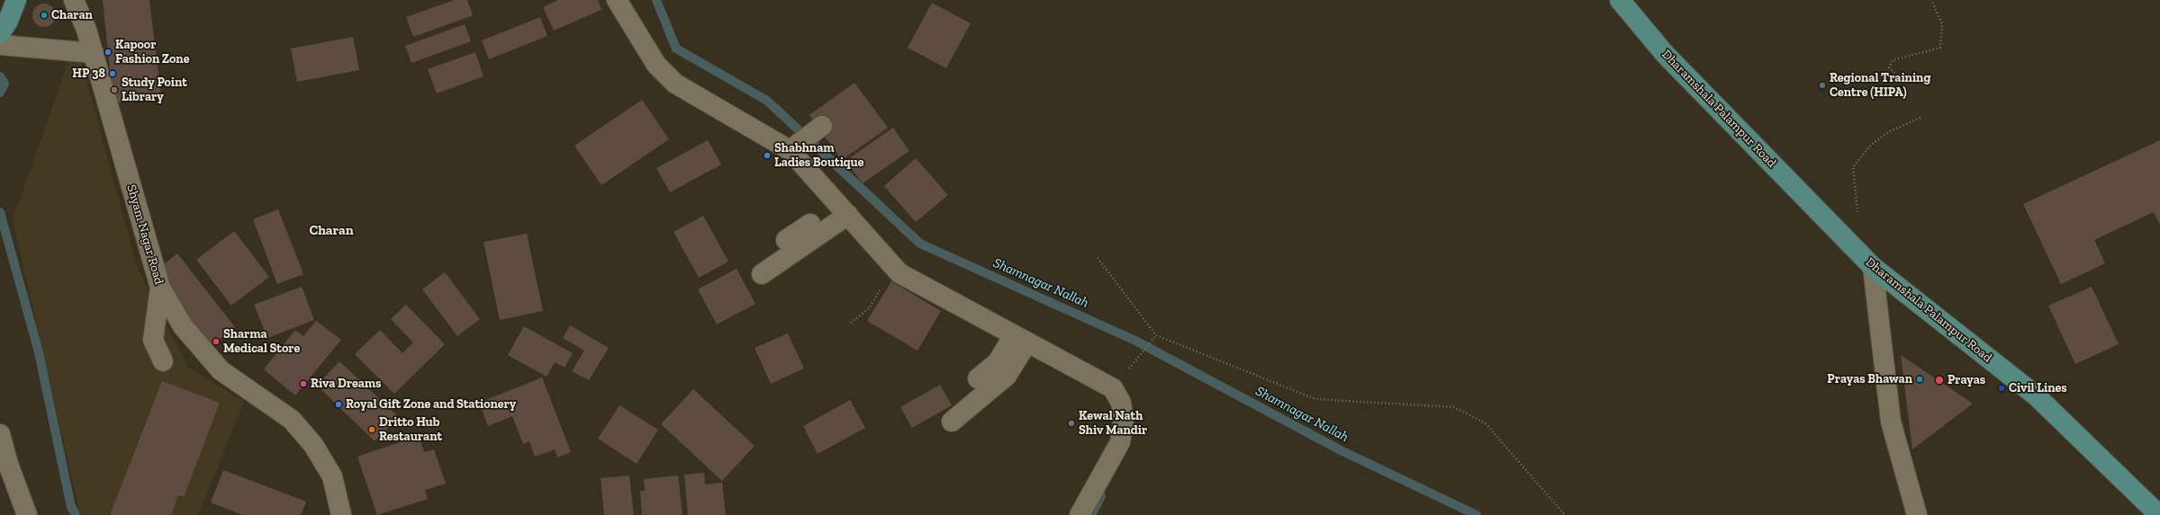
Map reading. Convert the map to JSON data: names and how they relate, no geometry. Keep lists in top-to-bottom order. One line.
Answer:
{"streets":{"main road":["Dharamshala Palampur Road"],"street":["Shyam Nagar Road"]},"districts":["Charan"],"water":["Shamnagar Nallah"],"places":["Charan","Kapoor Fashion Zone","HP 38","Regional Training Centre (HIPA)","Study Point Library","Shabhnam Ladies Boutique","Sharma Medical Store","Prayas Bhawan","Prayas","Riva Dreams","Civil Lines","Royal Gift Zone and Stationery","Kewal Nath Shiv Mandir","Dritto Hub Restaurant"]}
